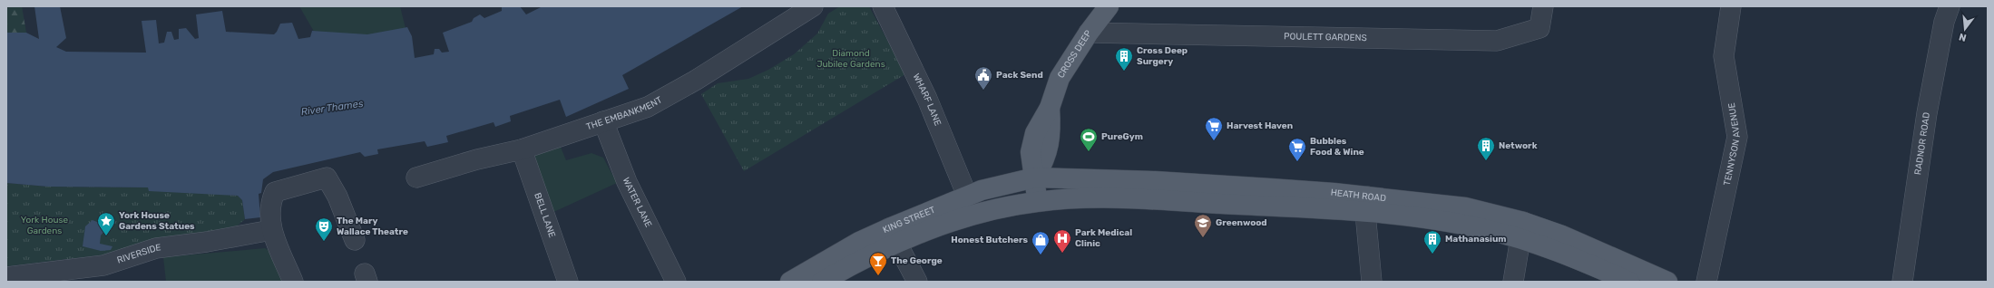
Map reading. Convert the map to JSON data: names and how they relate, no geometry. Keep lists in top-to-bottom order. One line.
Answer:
{"streets":{"main road":["CROSS DEEP","HEATH ROAD","KING STREET"],"street":["POULETT GARDENS","WHARF LANE","THE EMBANKMENT","RADNOR ROAD","TENNYSON AVENUE","WATER LANE","BELL LANE","RIVERSIDE"]},"crossings":[["POULETT GARDENS","CROSS DEEP"],["CROSS DEEP","HEATH ROAD"],["CROSS DEEP","KING STREET"],["WHARF LANE","KING STREET"],["THE EMBANKMENT","WATER LANE"],["THE EMBANKMENT","BELL LANE"],["HEATH ROAD","KING STREET"]],"water":["River Thames"],"parks":["Diamond Jubilee Gardens","York House Gardens"],"places":{"building":["Cross Deep Surgery","Network","Mathanasium"],"public building":["Pack Send"],"supermarket":["Harvest Haven","Bubbles Food & Wine"],"sports":["PureGym"],"place":["York House Gardens Statues"],"school or university":["Greenwood"],"theatre":["The Mary Wallace Theatre"],"hospital":["Park Medical Clinic"],"shop":["Honest Butchers"],"bar":["The George"]},"north":"bottom"}
